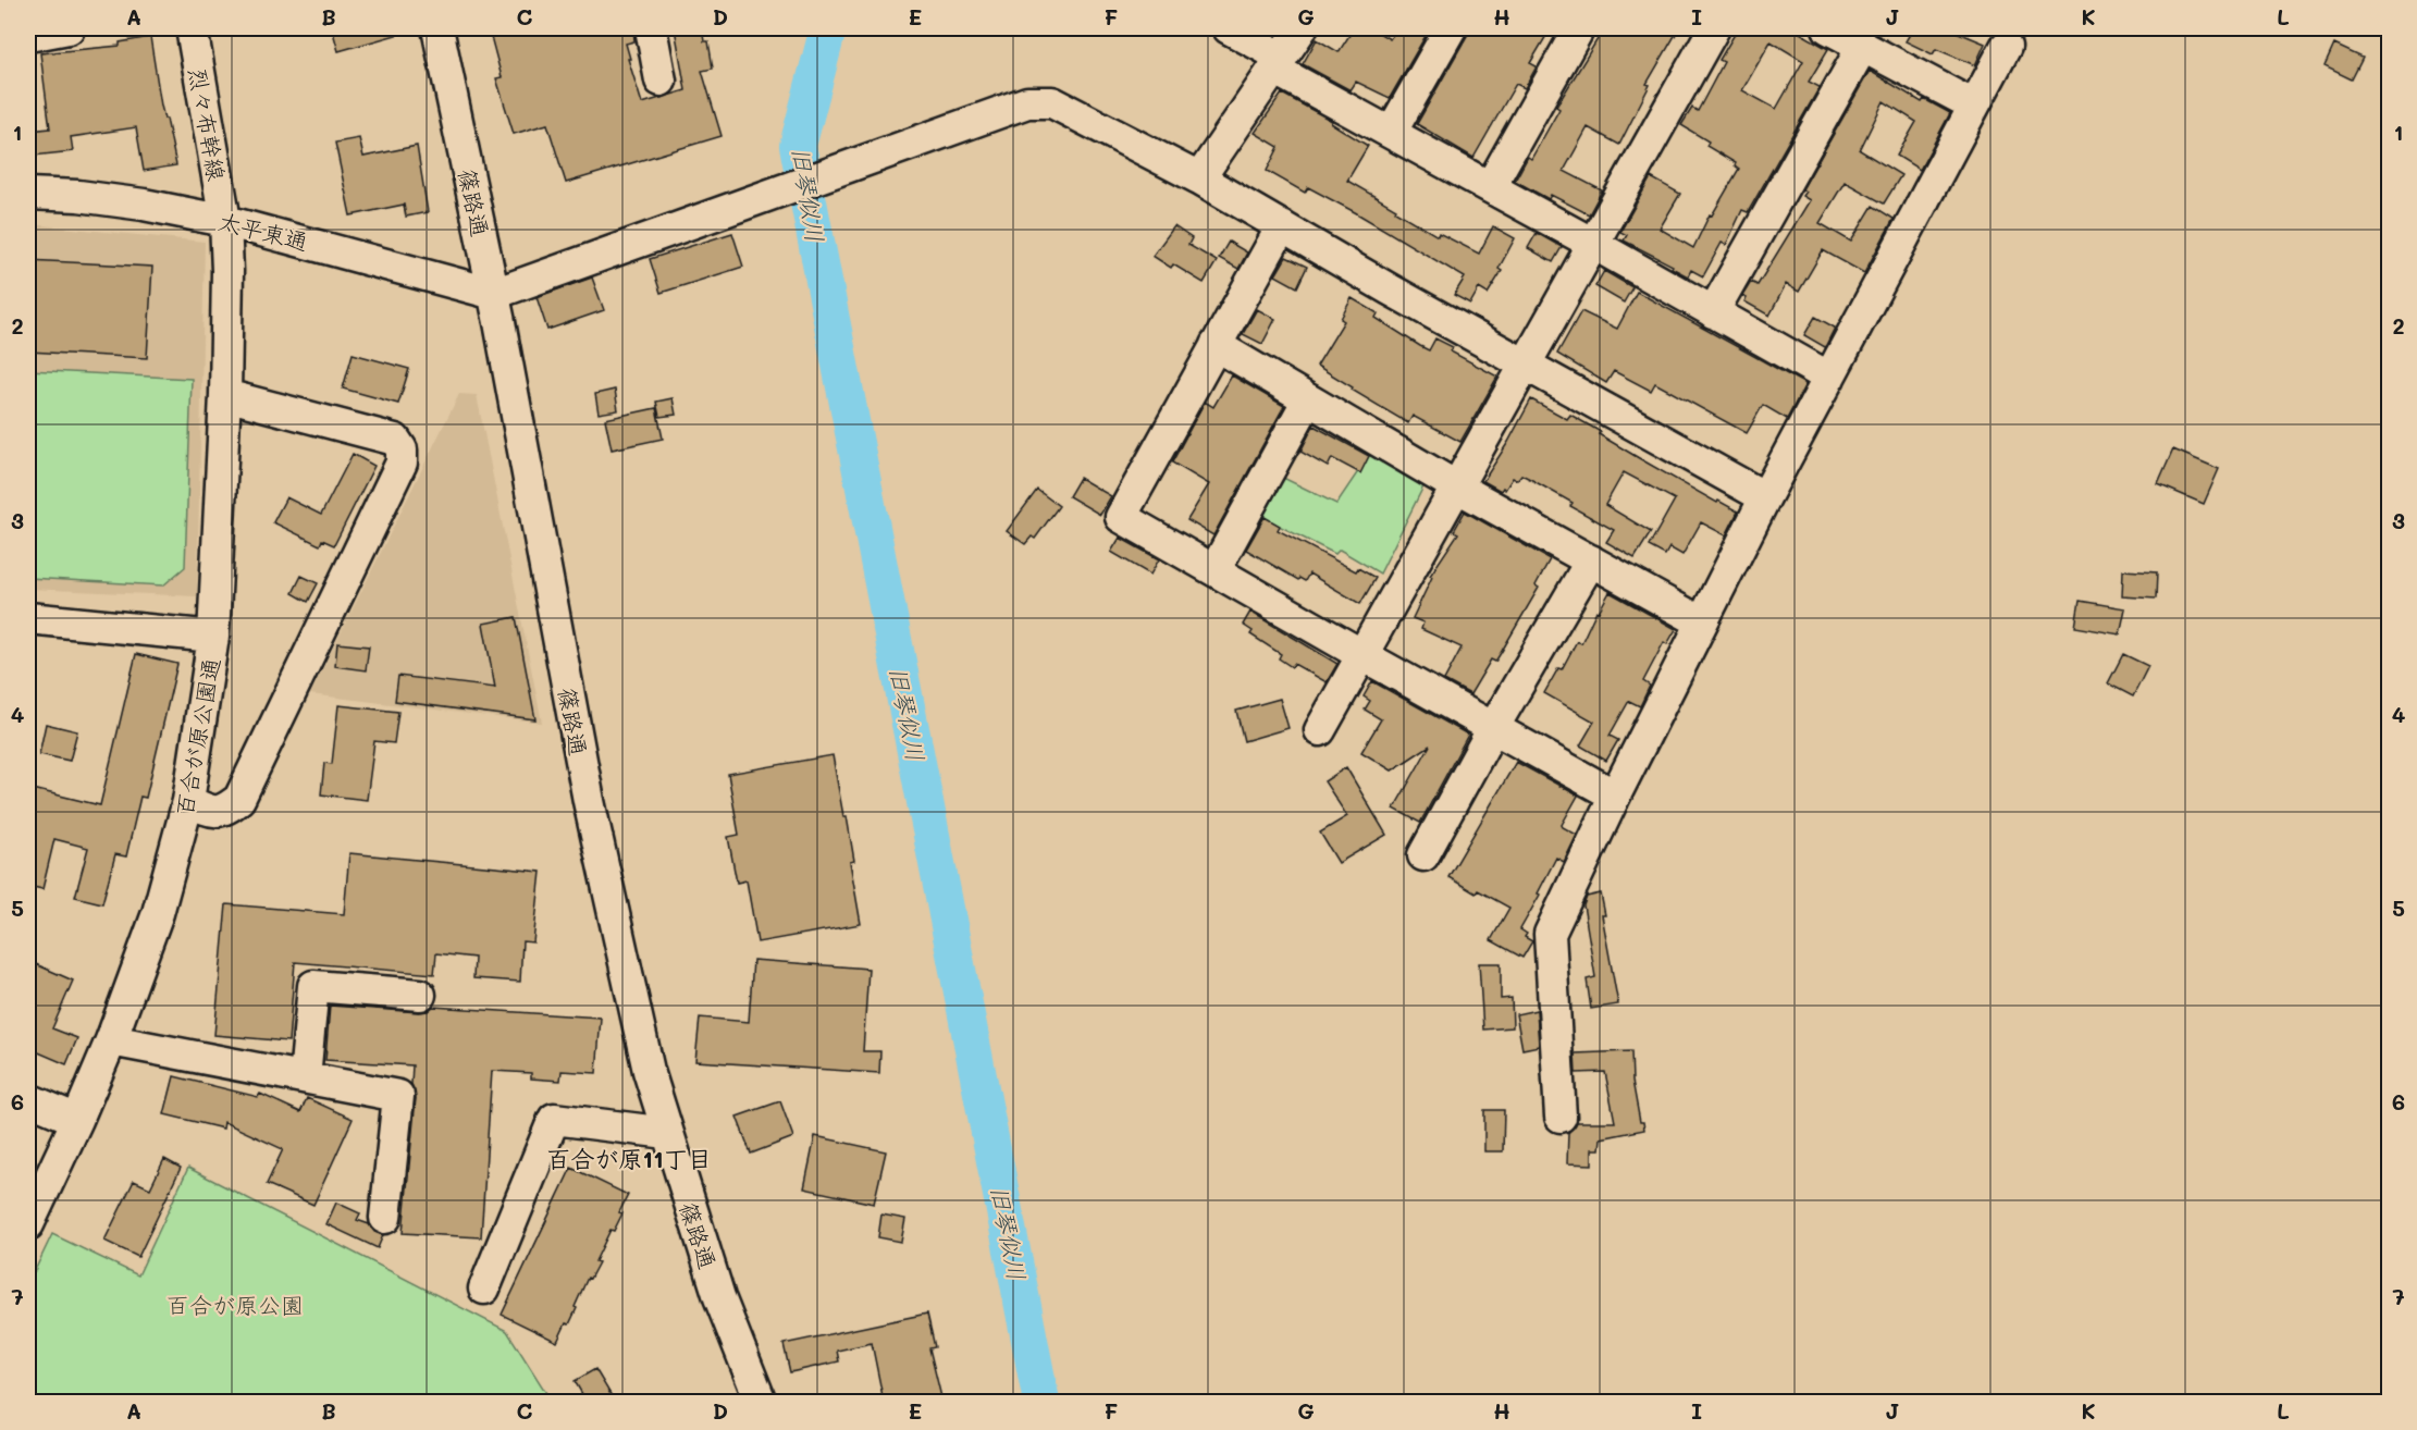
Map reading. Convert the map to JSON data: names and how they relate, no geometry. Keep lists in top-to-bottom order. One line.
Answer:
{"streets":{"street":["烈々布幹線","篠路通","太平東通","百合が原公園通"]},"crossings":[["烈々布幹線","太平東通"],["烈々布幹線","百合が原公園通"],["篠路通","太平東通"],["太平東通","百合が原公園通"]],"districts":["百合が原11丁目"],"water":["旧琴似川"],"parks":["百合が原公園"],"grid":{"columns":["A","B","C","D","E","F","G","H","I","J","K","L"],"rows":["1","2","3","4","5","6","7"]}}
